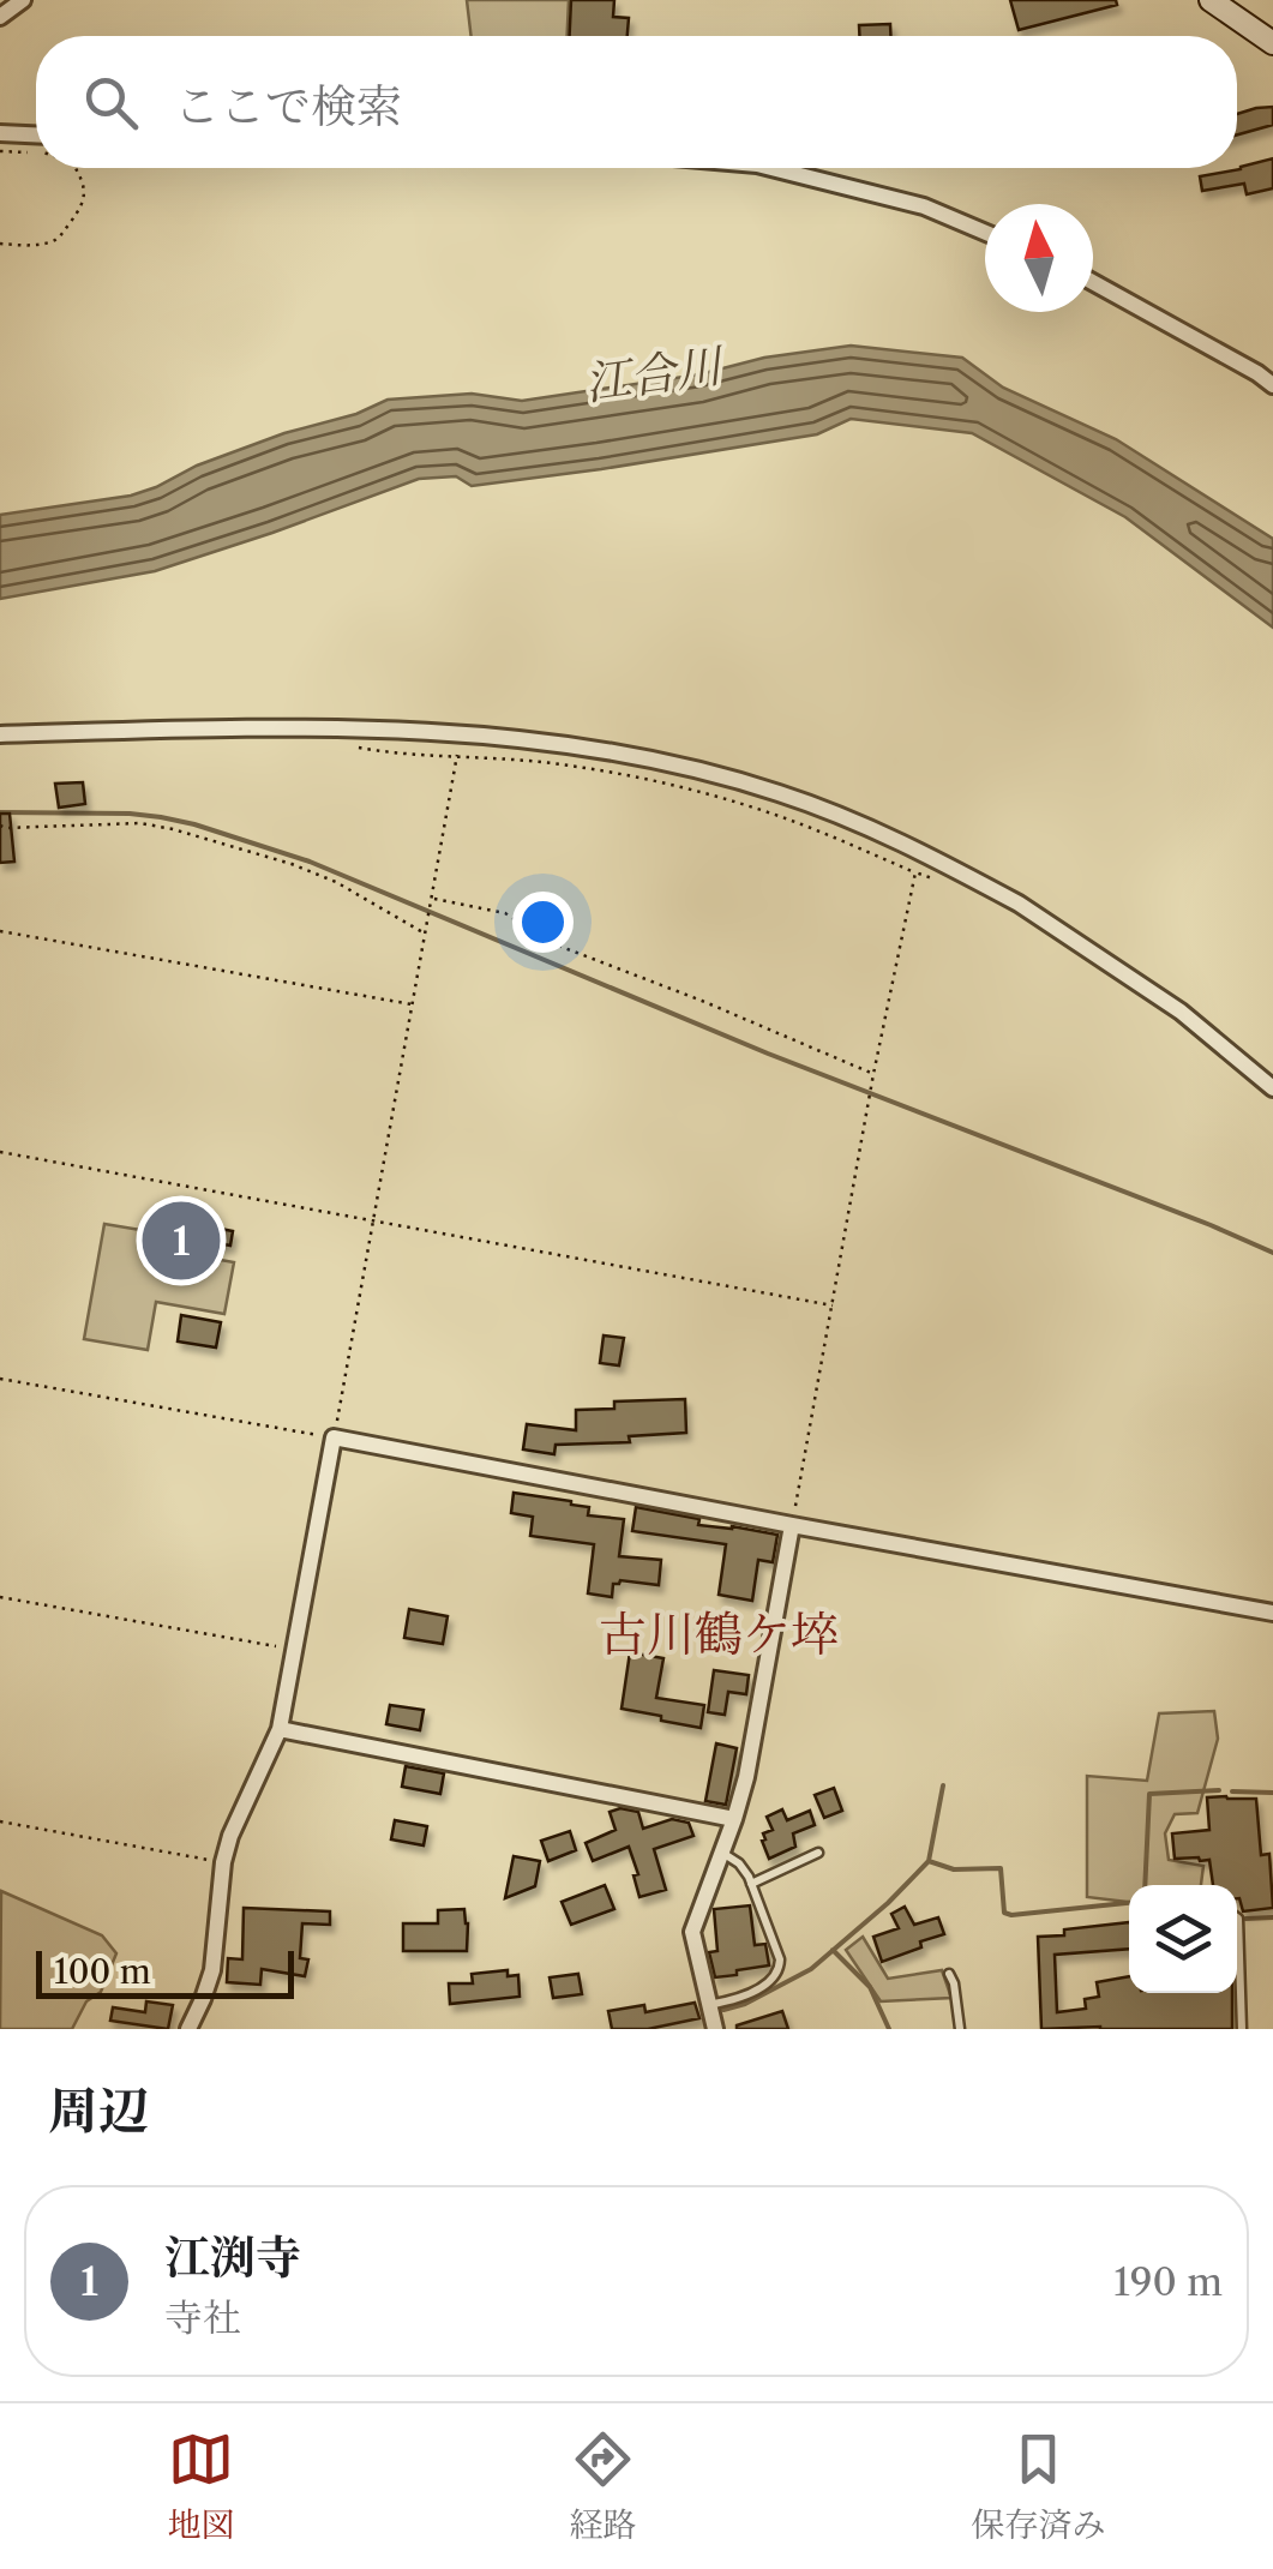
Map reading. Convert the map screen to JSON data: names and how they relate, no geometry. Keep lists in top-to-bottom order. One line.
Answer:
{"districts":["古川鶴ケ埣"],"water":["江合川"],"scale_bar":"100 m","north":"top","page":{"search":"ここで検索","pins":"1","scale":"100 m","heading":"周辺","list":[{"mark":"1","name":"江渕寺","note":"寺社","value":"190 m"}],"nav":["地図","経路","保存済み"]}}
